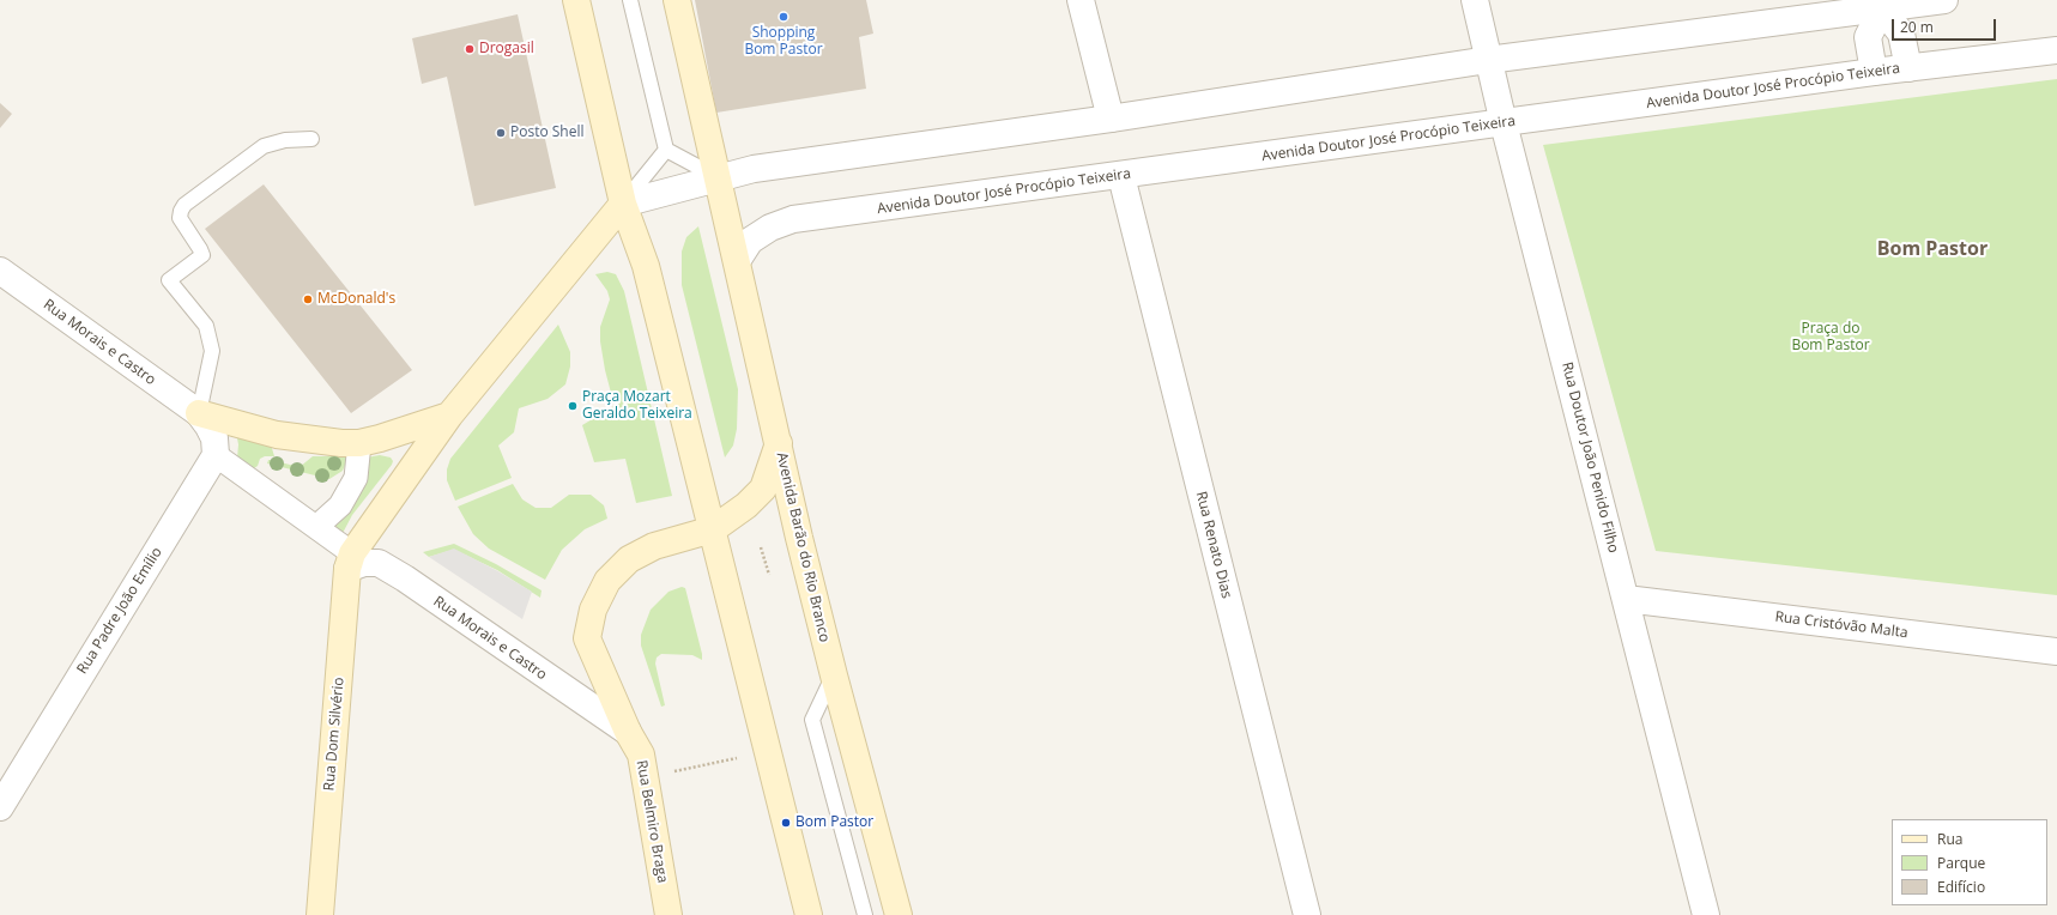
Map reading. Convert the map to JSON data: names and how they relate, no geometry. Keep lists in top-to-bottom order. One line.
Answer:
{"streets":{"main road":["Avenida Barão do Rio Branco","Rua Dom Silvério","Rua Belmiro Braga"],"street":["Avenida Doutor José Procópio Teixeira","Rua Morais e Castro","Rua Doutor João Penido Filho","Rua Renato Dias","Rua Padre João Emílio","Rua Cristóvão Malta"]},"crossings":[["Avenida Doutor José Procópio Teixeira","Rua Doutor João Penido Filho"],["Avenida Doutor José Procópio Teixeira","Rua Renato Dias"],["Avenida Doutor José Procópio Teixeira","Avenida Barão do Rio Branco"],["Rua Morais e Castro","Rua Dom Silvério"],["Rua Morais e Castro","Rua Belmiro Braga"],["Rua Doutor João Penido Filho","Rua Cristóvão Malta"],["Avenida Barão do Rio Branco","Rua Belmiro Braga"]],"districts":["Bom Pastor"],"parks":["Praça do Bom Pastor"],"places":["Shopping Bom Pastor","Drogasil","Posto Shell","McDonald's","Praça Mozart Geraldo Teixeira","Bom Pastor"],"legend":["Rua","Parque","Edifício"],"scale_bar":"20 m"}
